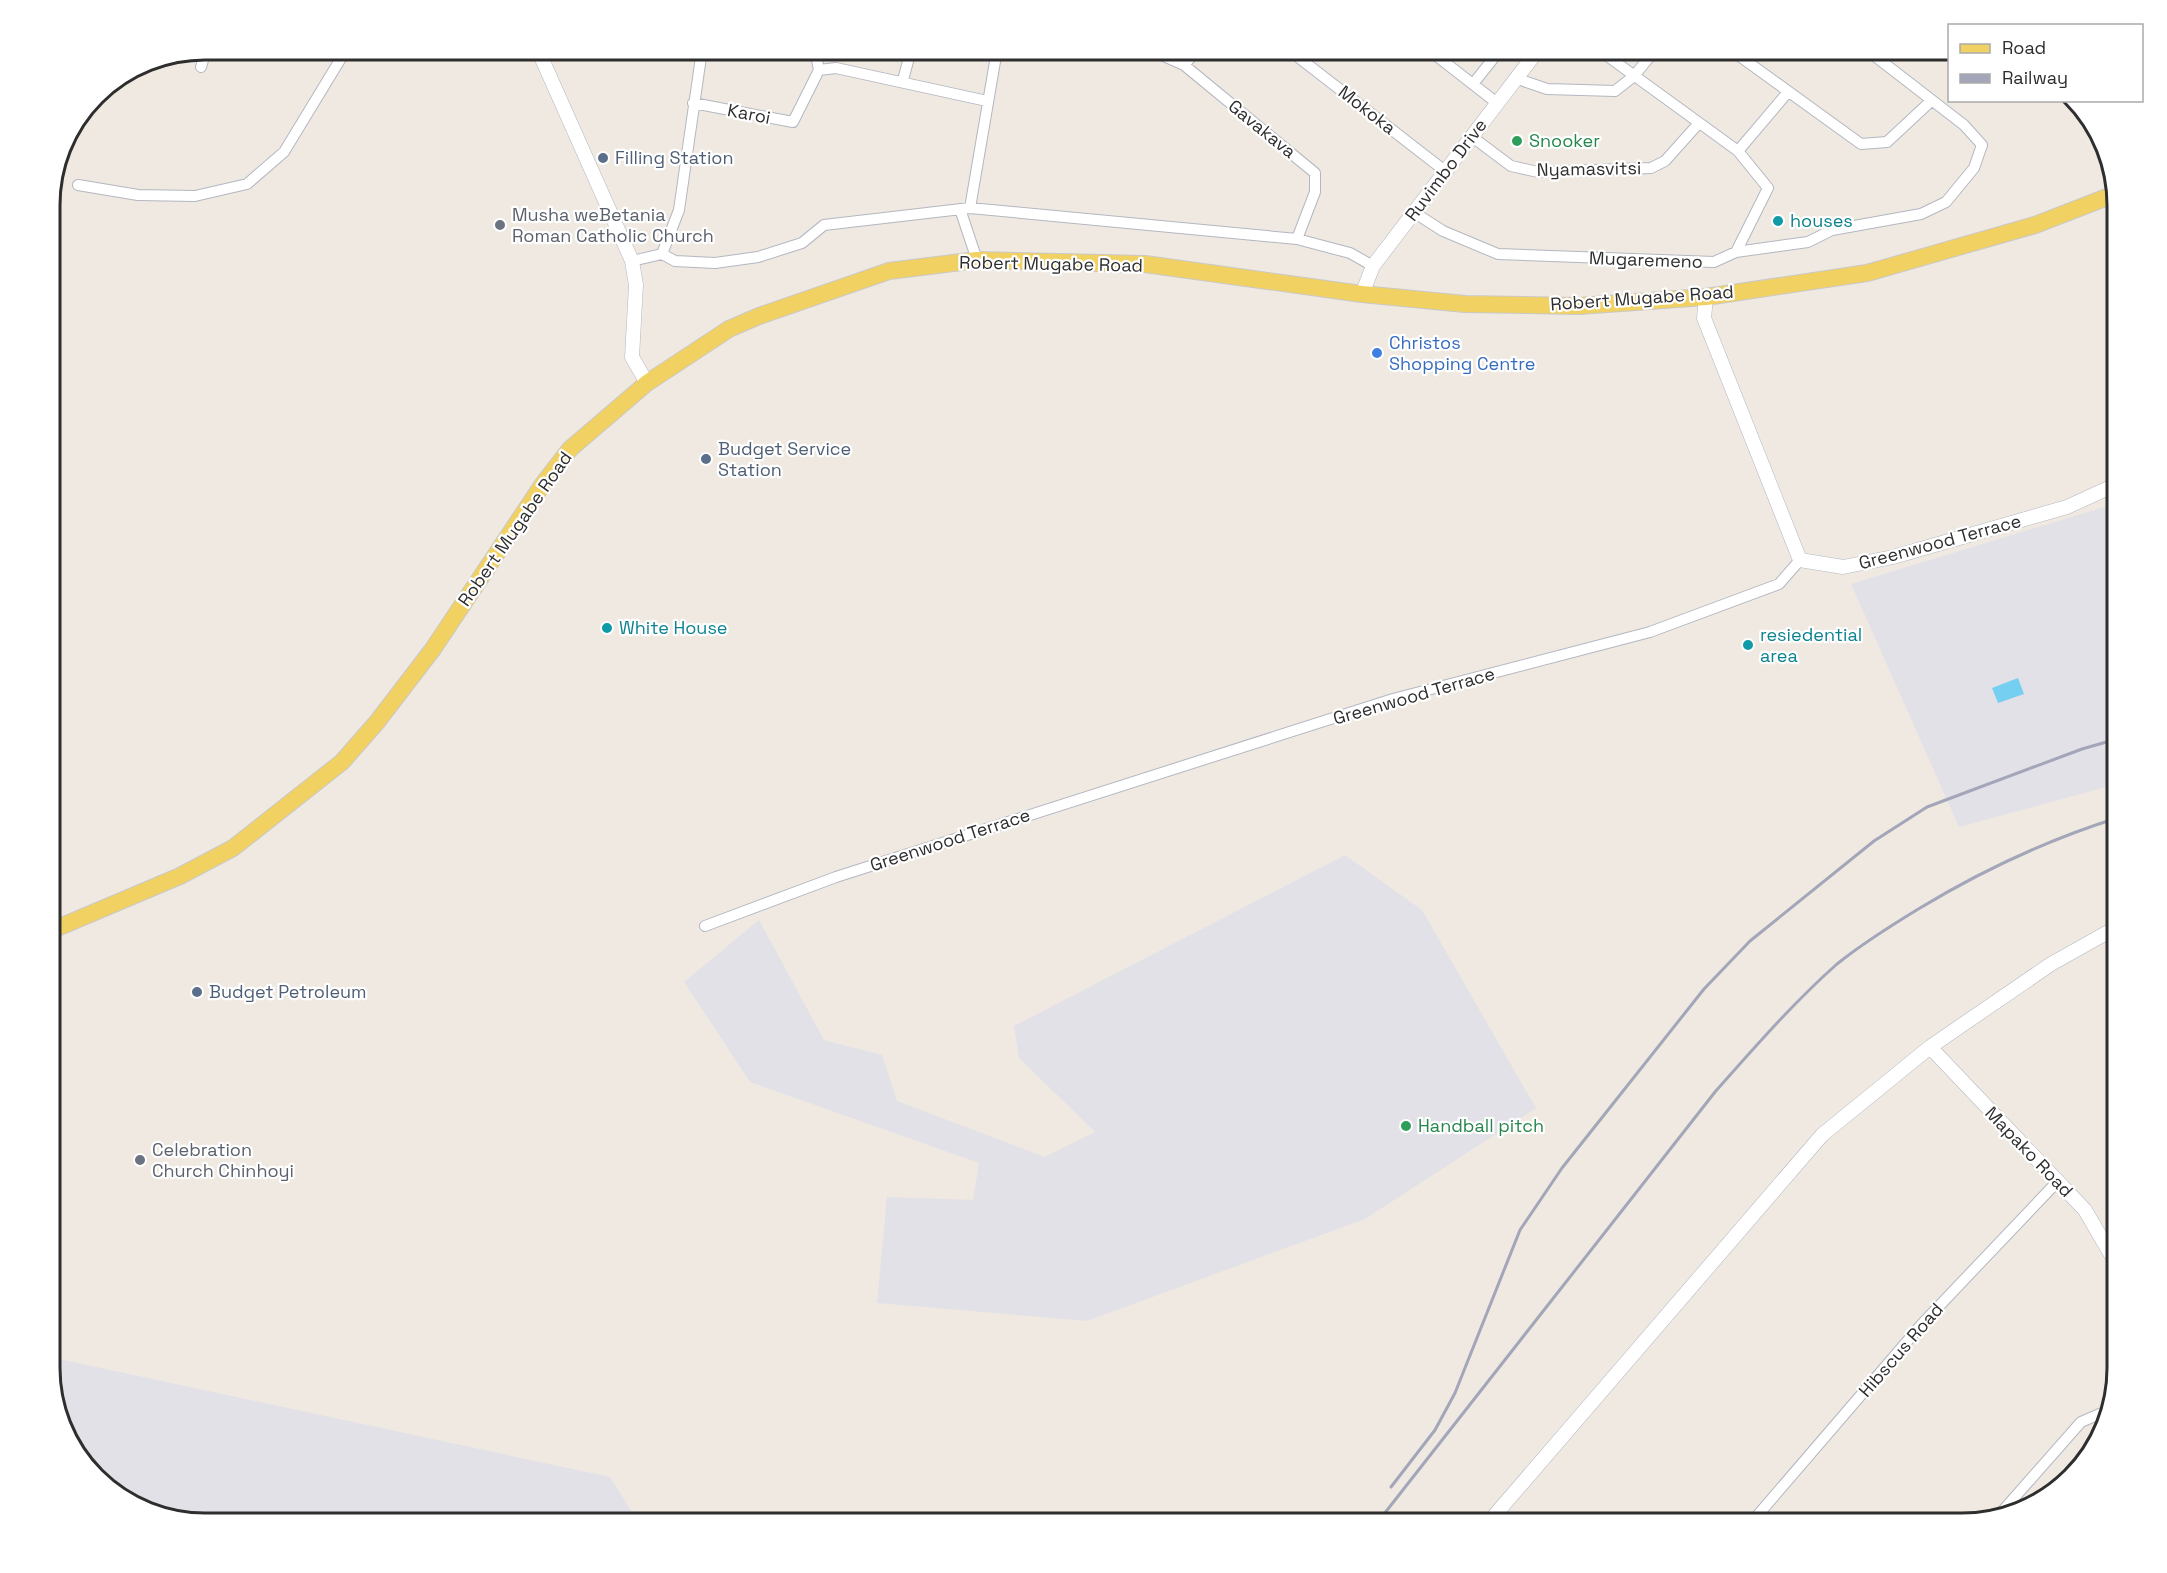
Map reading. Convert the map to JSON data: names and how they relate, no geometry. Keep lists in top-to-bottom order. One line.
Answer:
{"streets":{"main road":["Robert Mugabe Road"],"street":["Mokoka","Karoi","Gavakava","Nyamasvitsi","Ruvimbo Drive","Mugaremeno","Greenwood Terrace","Mapako Road","Hibscus Road"]},"crossings":[["Mokoka","Ruvimbo Drive"],["Nyamasvitsi","Ruvimbo Drive"],["Ruvimbo Drive","Mugaremeno"],["Ruvimbo Drive","Robert Mugabe Road"],["Mapako Road","Hibscus Road"]],"places":["Snooker","Filling Station","houses","Musha weBetania Roman Catholic Church","Christos Shopping Centre","Budget Service Station","White House","resiedential area","Budget Petroleum","Handball pitch","Celebration Church Chinhoyi"],"legend":["Road","Railway"]}
